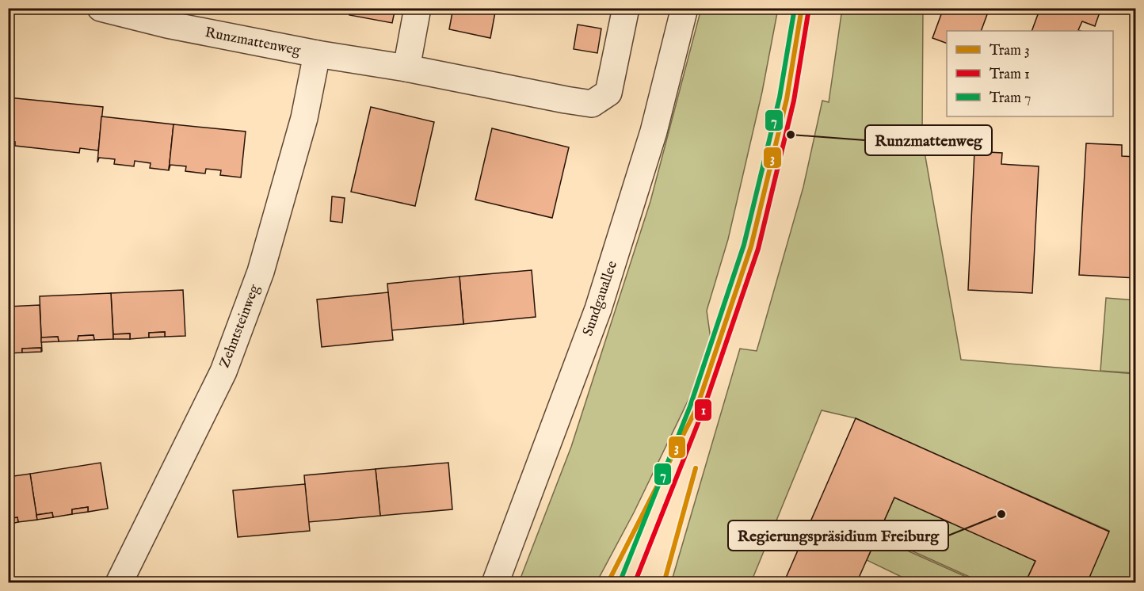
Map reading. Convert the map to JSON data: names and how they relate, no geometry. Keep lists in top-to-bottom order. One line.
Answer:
{"streets":{"street":["Runzmattenweg","Sundgauallee","Zehntsteinweg"]},"crossings":[["Runzmattenweg","Zehntsteinweg"]],"places":["Runzmattenweg","Regierungspräsidium Freiburg"],"lines":["tram line 3","tram line 7","tram line 1"],"legend":["Tram 3","Tram 1","Tram 7"]}
